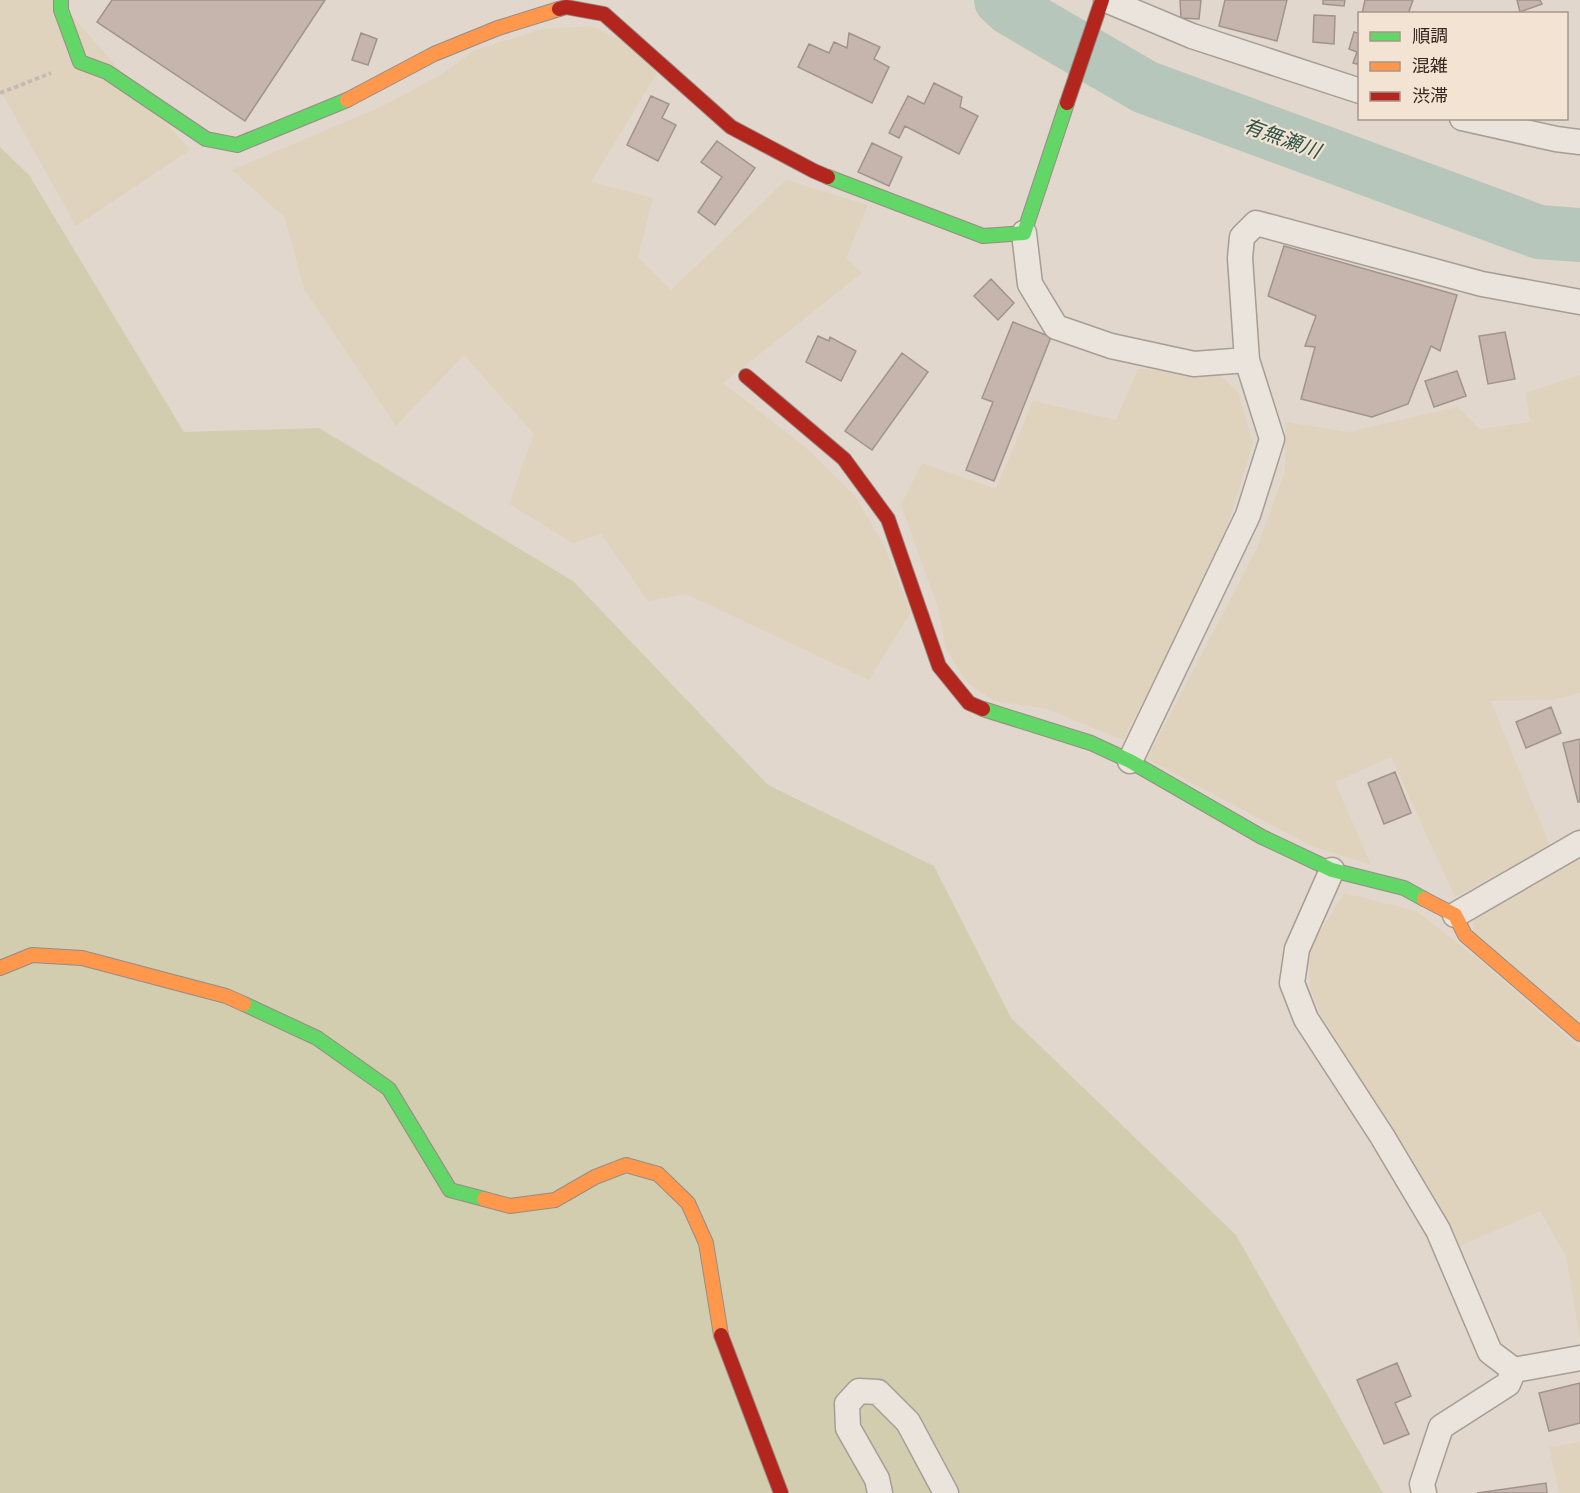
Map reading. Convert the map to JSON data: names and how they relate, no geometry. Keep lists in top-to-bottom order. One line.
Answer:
{"water":["有無瀬川"],"legend":["順調","混雑","渋滞"]}
